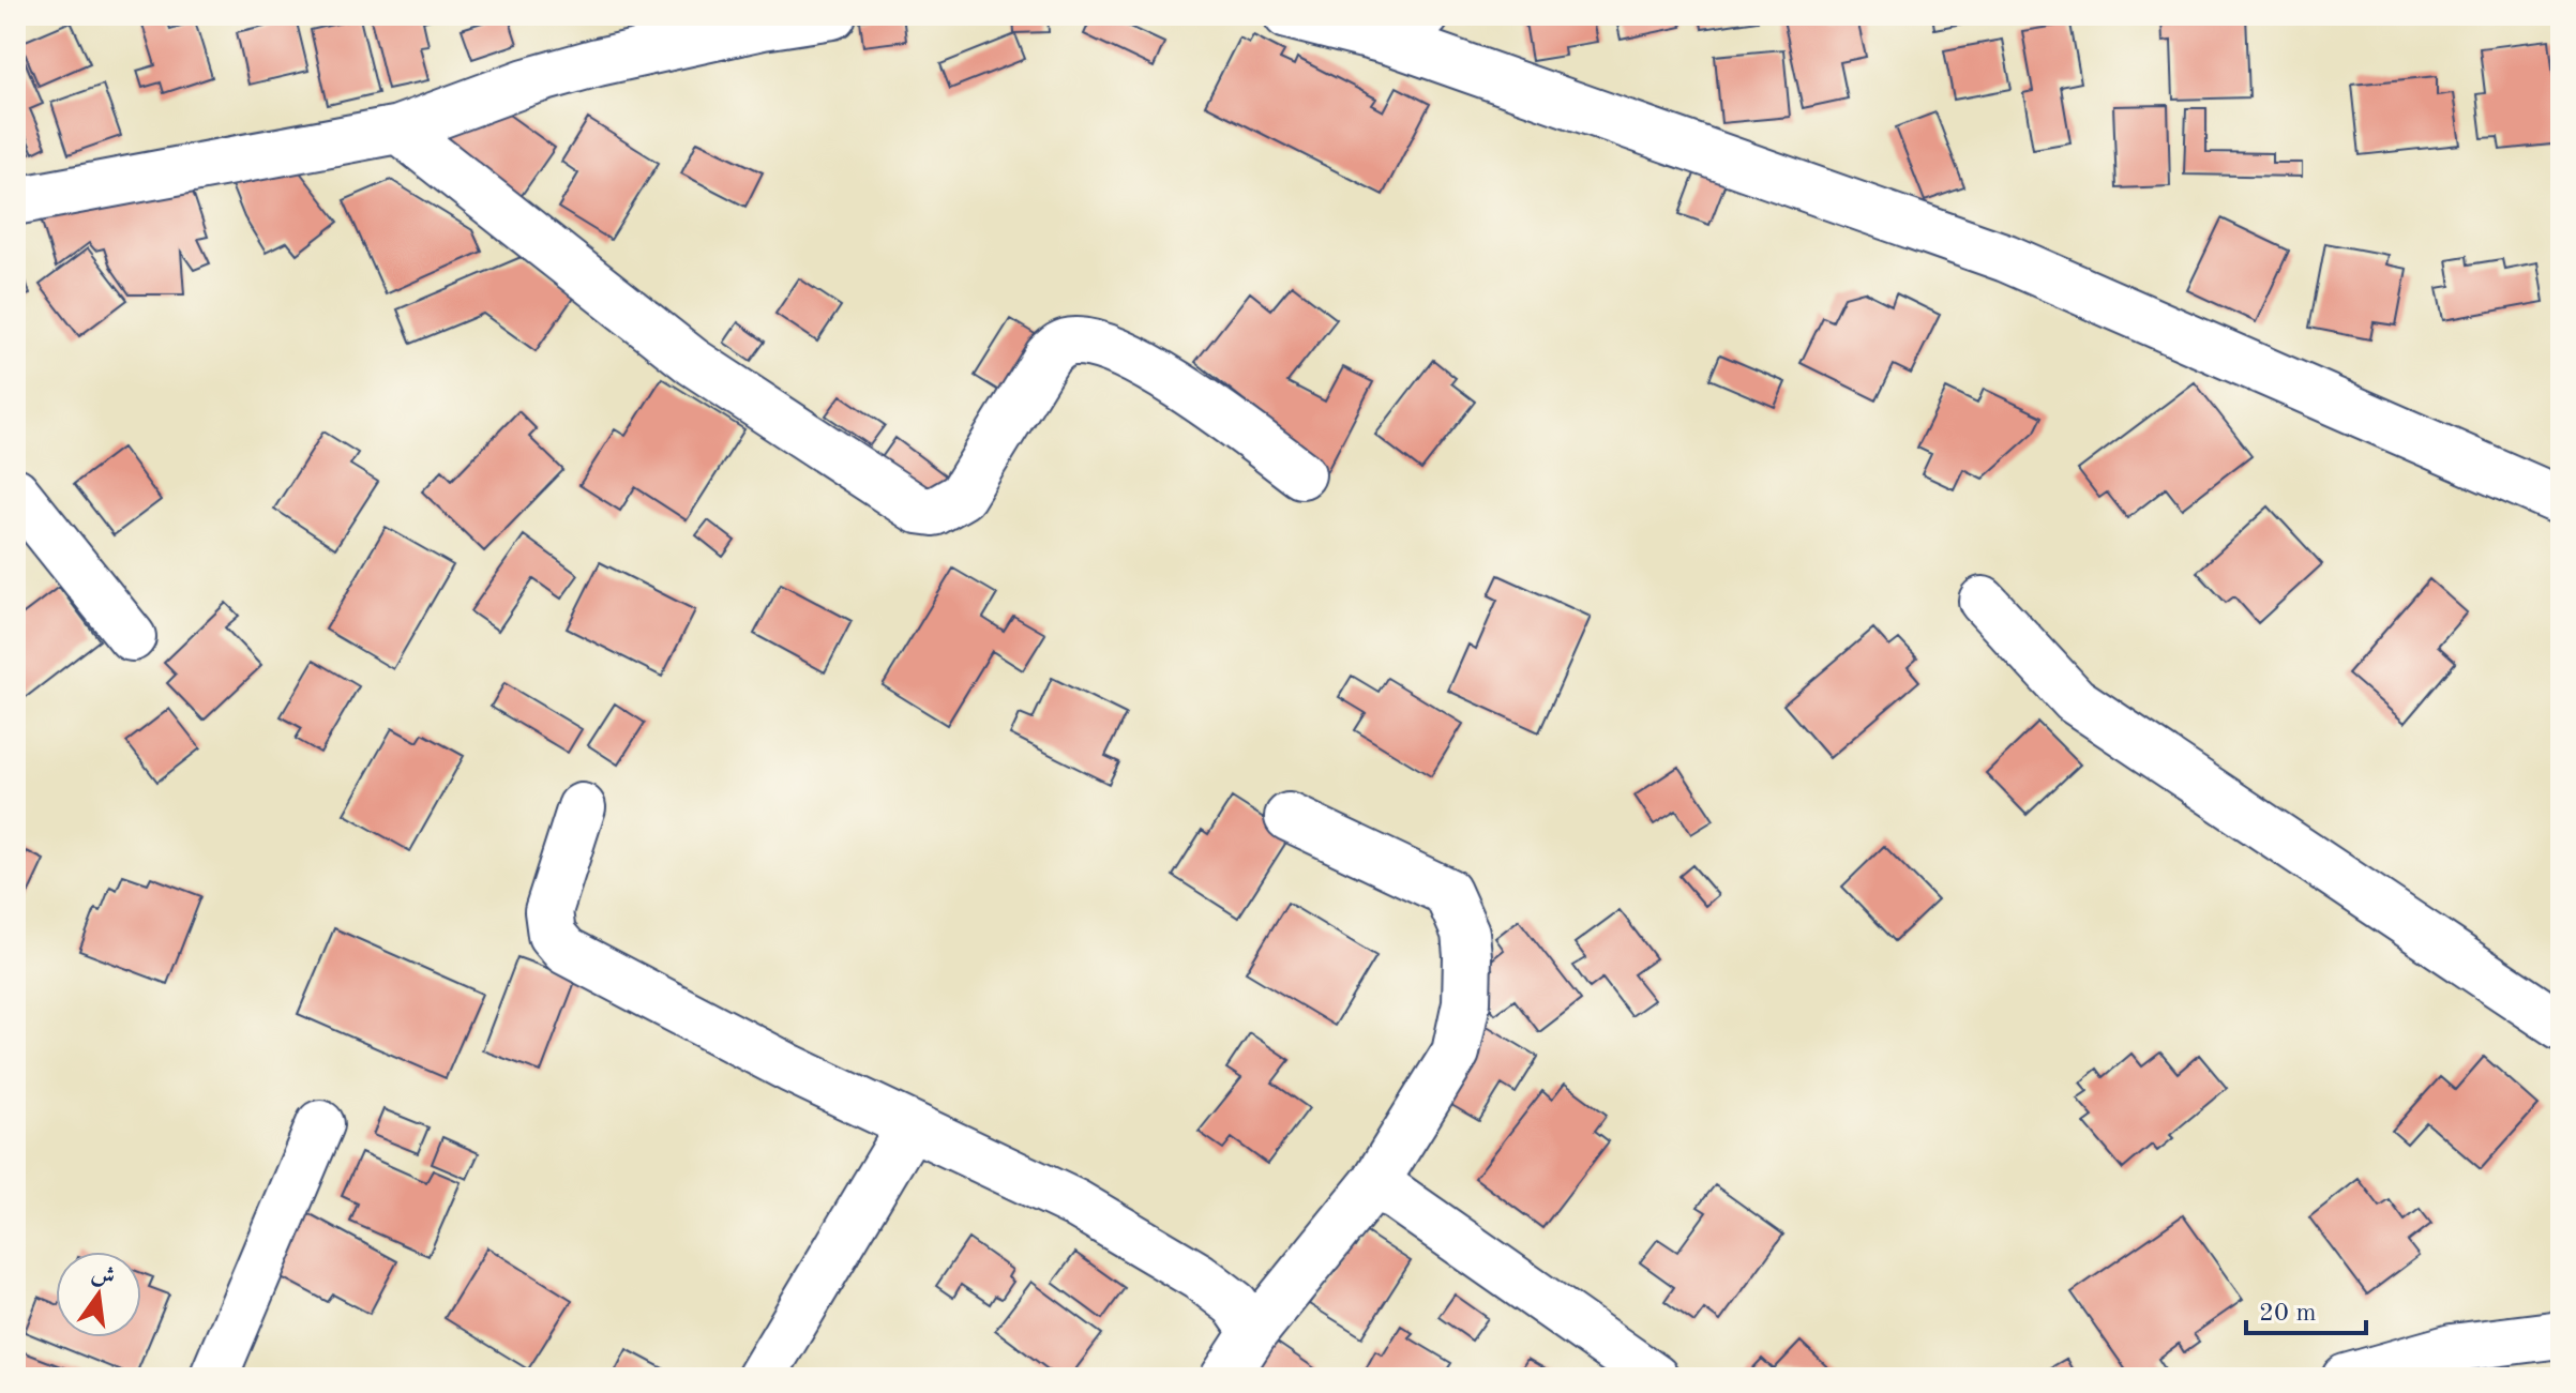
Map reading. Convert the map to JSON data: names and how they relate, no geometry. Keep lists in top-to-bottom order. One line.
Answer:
{"scale_bar":"20 m","north":"top"}
